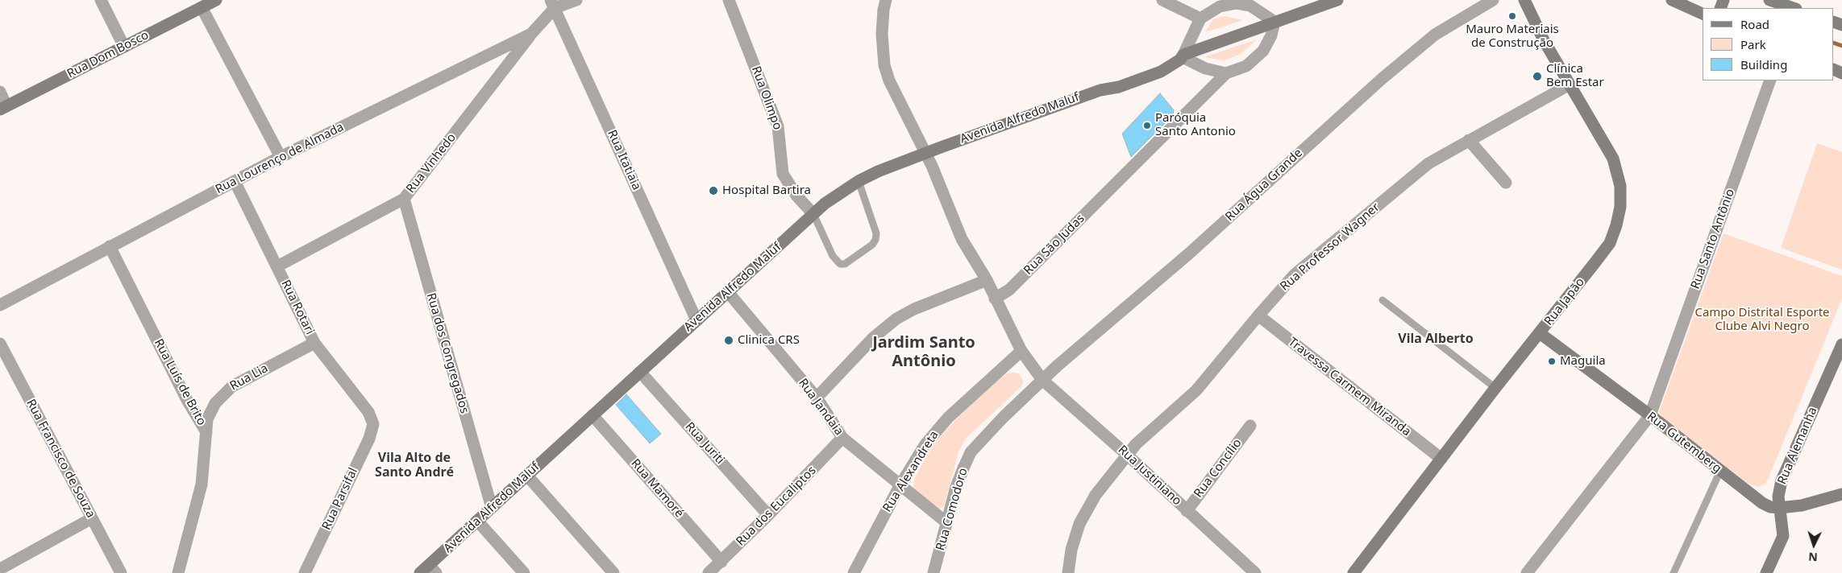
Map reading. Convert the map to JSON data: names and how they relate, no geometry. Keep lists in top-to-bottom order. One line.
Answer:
{"streets":{"main road":["Rua Dom Bosco","Avenida Alfredo Maluf","Rua Japão","Rua Gutemberg","Rua Alemanha"],"street":["Rua Olimpo","Rua Lourenço de Almada","Rua Itatiaia","Rua Vinhedo","Rua Água Grande","Rua Santo Antônio","Rua São Judas","Rua Professor Wagner","Rua Rotari","Rua dos Congregados","Rua Lia","Rua Luís de Brito","Travessa Carmem Miranda","Rua Jandaia","Rua Juriti","Rua Francisco de Souza","Rua Concílio","Rua Alexandreta","Rua Justiniano","Rua Mamoré","Rua Parsifal","Rua dos Eucaliptos","Rua Comodoro"]},"crossings":[["Rua Olimpo","Avenida Alfredo Maluf"],["Avenida Alfredo Maluf","Rua Itatiaia"],["Avenida Alfredo Maluf","Rua dos Congregados"],["Avenida Alfredo Maluf","Rua Jandaia"],["Avenida Alfredo Maluf","Rua Juriti"],["Avenida Alfredo Maluf","Rua Mamoré"],["Rua Lourenço de Almada","Rua Itatiaia"],["Rua Lourenço de Almada","Rua Vinhedo"],["Rua Lourenço de Almada","Rua Rotari"],["Rua Lourenço de Almada","Rua Luís de Brito"],["Rua Vinhedo","Rua Rotari"],["Rua Vinhedo","Rua dos Congregados"],["Rua Água Grande","Rua Justiniano"],["Rua Água Grande","Rua Comodoro"],["Rua Santo Antônio","Rua Gutemberg"],["Rua São Judas","Rua Justiniano"],["Rua Professor Wagner","Rua Japão"],["Rua Professor Wagner","Travessa Carmem Miranda"],["Rua Professor Wagner","Rua Justiniano"],["Rua Japão","Travessa Carmem Miranda"],["Rua Japão","Rua Gutemberg"],["Rua Rotari","Rua Lia"],["Rua Rotari","Rua Parsifal"],["Rua Lia","Rua Luís de Brito"],["Rua Jandaia","Rua Alexandreta"],["Rua Jandaia","Rua dos Eucaliptos"],["Rua Jandaia","Rua Comodoro"],["Rua Gutemberg","Rua Alemanha"],["Rua Juriti","Rua dos Eucaliptos"],["Rua Concílio","Rua Justiniano"],["Rua Alexandreta","Rua Justiniano"],["Rua Justiniano","Rua Comodoro"],["Rua Mamoré","Rua dos Eucaliptos"]],"districts":["Vila Alberto","Jardim Santo Antônio","Vila Alto de Santo André"],"parks":["Campo Distrital Esporte Clube Alvi Negro"],"places":["Mauro Materiais de Construção","Clínica Bem Estar","Paróquia Santo Antonio","Hospital Bartira","Clinica CRS","Maguila"],"legend":["Road","Park","Building"],"north":"bottom"}
